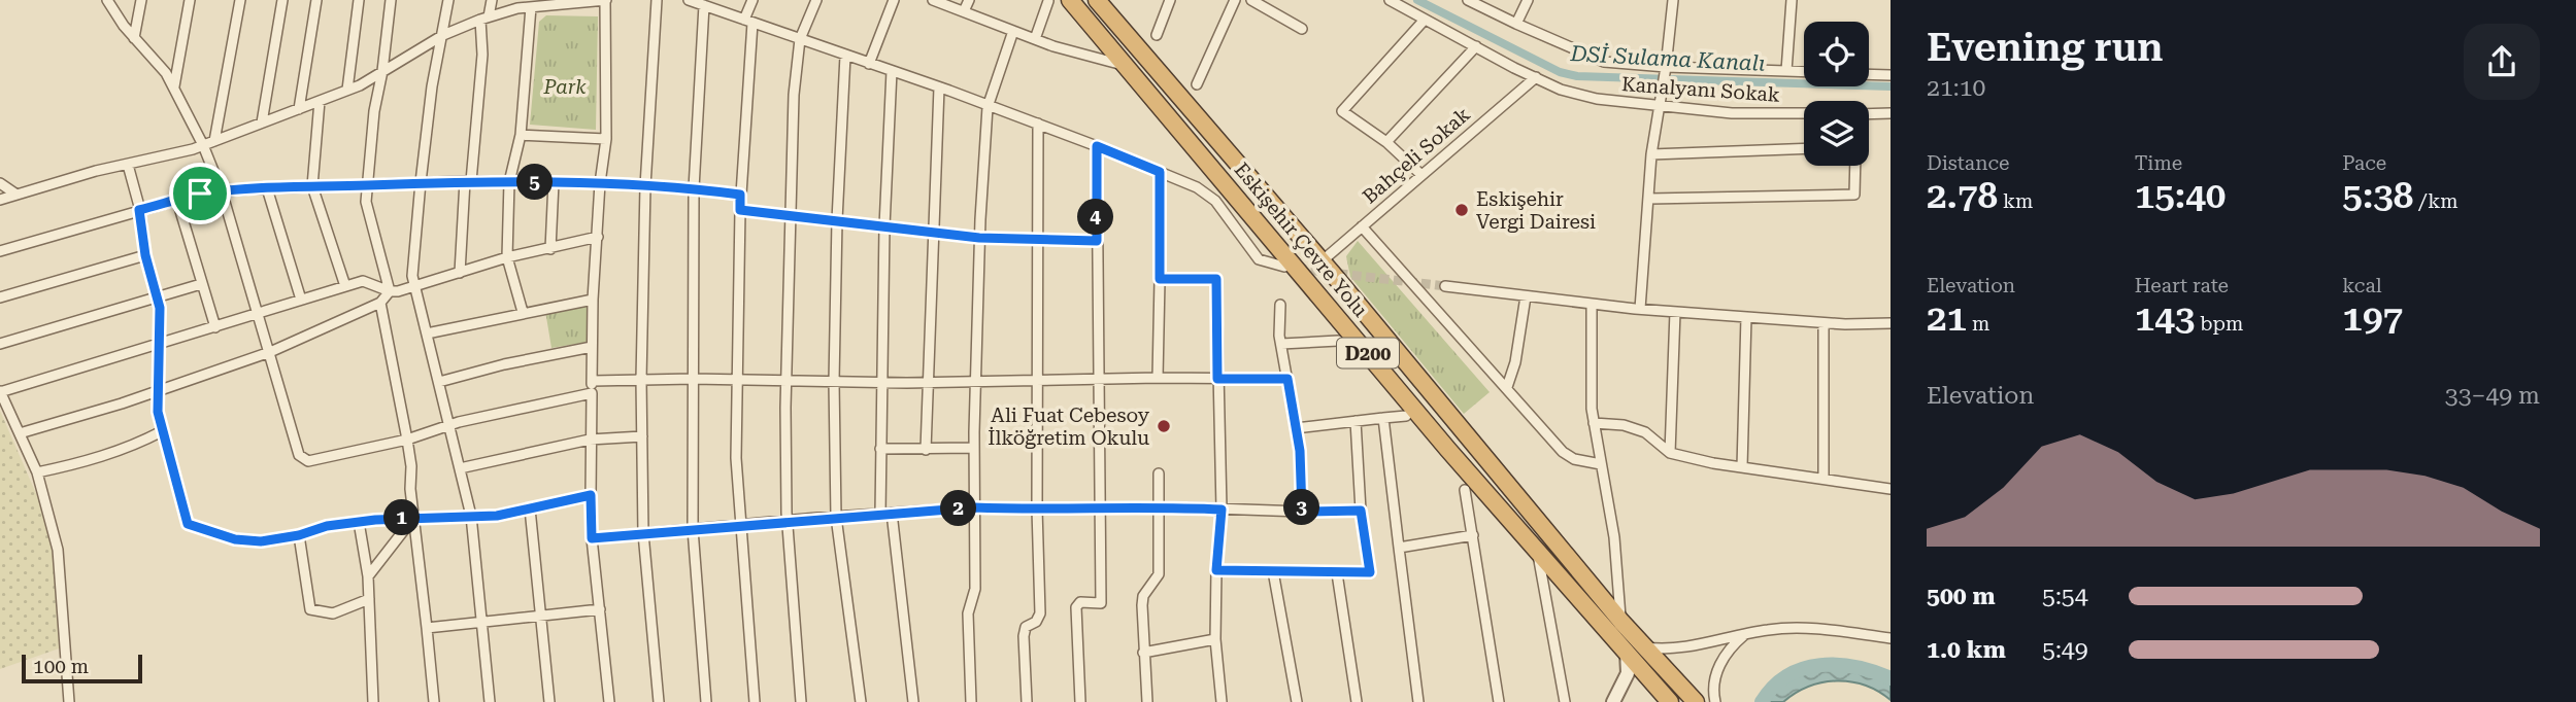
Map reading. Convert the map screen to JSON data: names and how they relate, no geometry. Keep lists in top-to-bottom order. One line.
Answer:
{"streets":{"highway":["Eskişehir Çevre Yolu","D200"],"street":["Kanalyanı Sokak","Bahçeli Sokak"]},"crossings":[["Kanalyanı Sokak","Bahçeli Sokak"],["Bahçeli Sokak","Eskişehir Çevre Yolu"]],"water":["DSİ Sulama Kanalı"],"parks":["Park"],"places":["Eskişehir Vergi Dairesi","Ali Fuat Cebesoy İlköğretim Okulu"],"scale_bar":"100 m","page":{"heading":["Evening run","21:10"],"stats":[["Distance","2.78 km"],["Time","15:40"],["Pace","5:38 /km"],["Elevation","21 m"],["Heart rate","143 bpm"],["kcal","197"]],"pins":["5","4","3","2","1"],"chart":["Elevation","33–49 m"],"list":[{"name":"500 m","note":"5:54"},{"name":"1.0 km","note":"5:49"}],"scale":"100 m"}}
